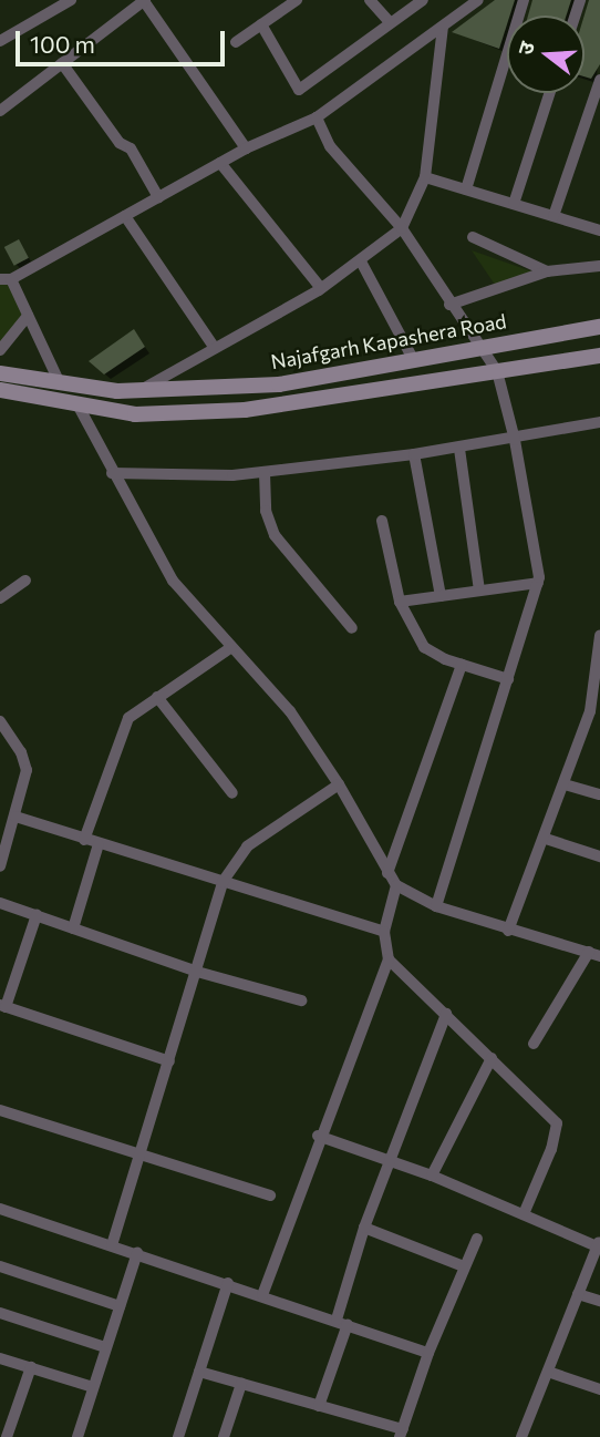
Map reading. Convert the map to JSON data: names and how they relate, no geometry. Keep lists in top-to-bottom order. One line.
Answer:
{"streets":{"main road":["Najafgarh Kapashera Road"]},"scale_bar":"100 m","north":"left"}
